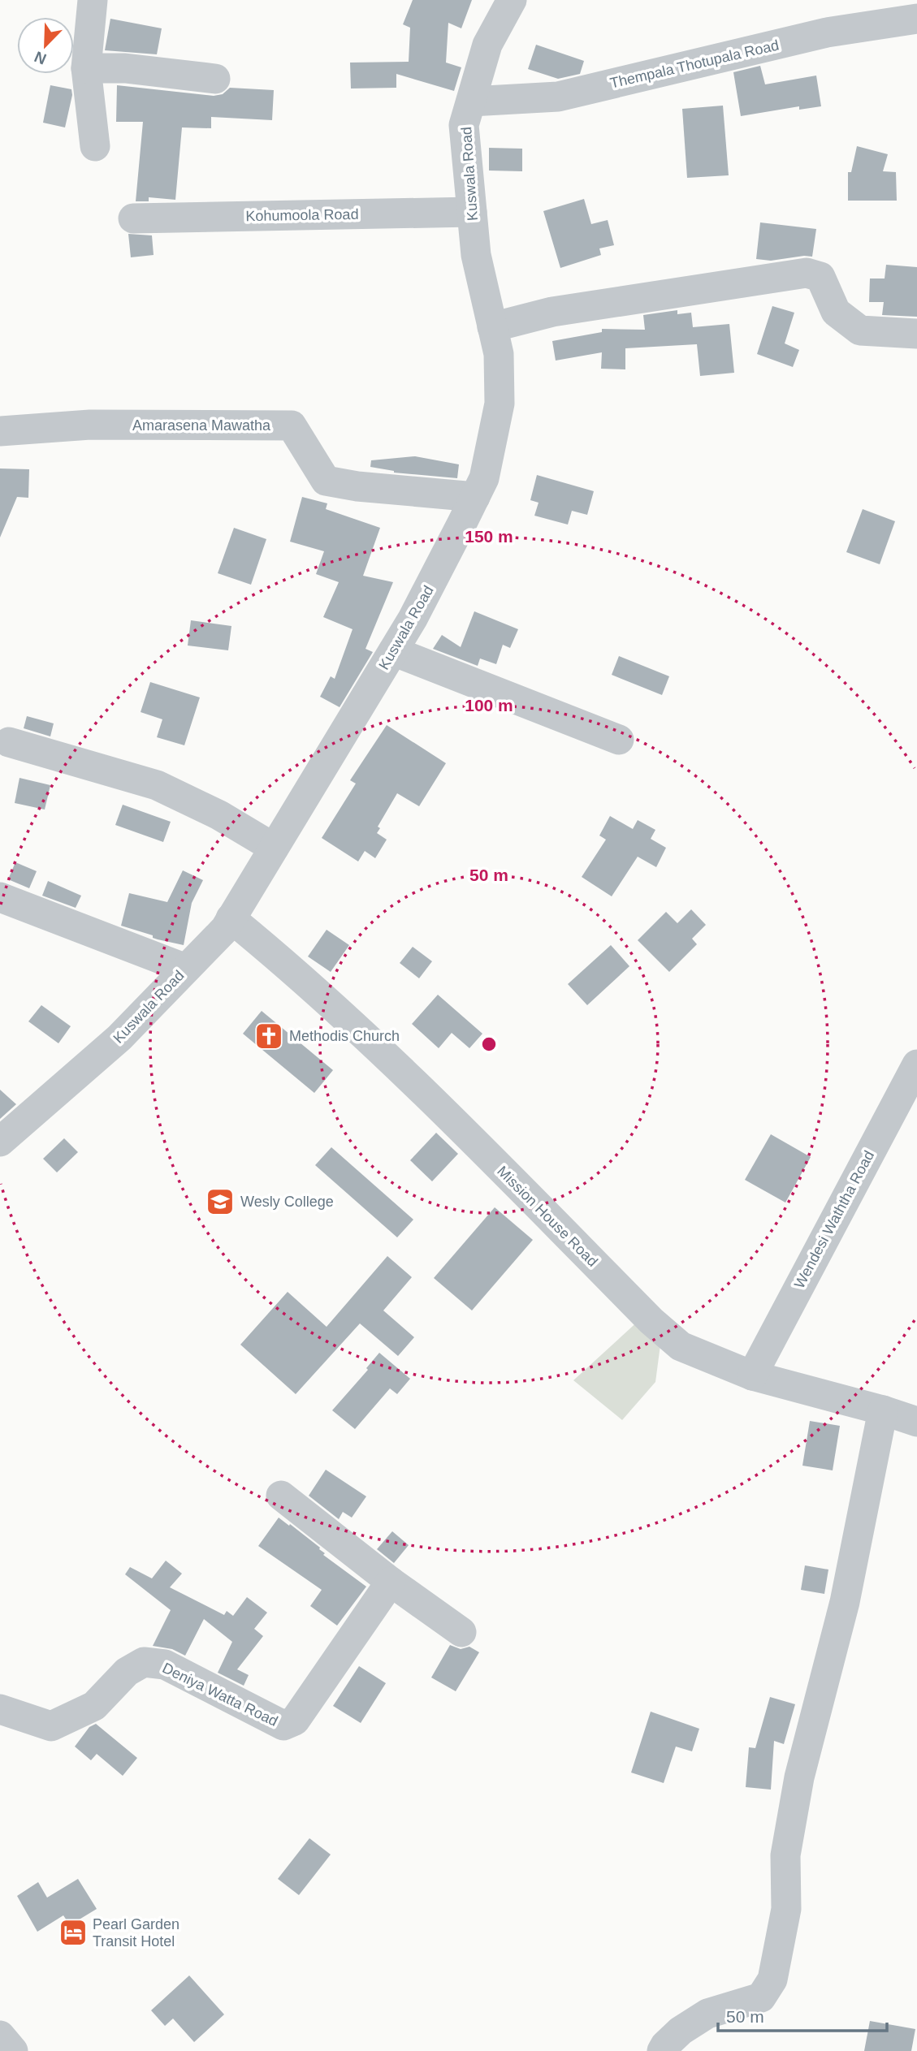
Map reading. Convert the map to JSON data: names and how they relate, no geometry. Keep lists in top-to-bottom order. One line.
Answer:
{"streets":{"street":["Thempala Thotupala Road","Kuswala Road","Kohumoola Road","Amarasena Mawatha","Mission House Road","Wendesi Waththa Road","Deniya Watta Road"]},"crossings":[["Thempala Thotupala Road","Kuswala Road"],["Kuswala Road","Kohumoola Road"],["Kuswala Road","Amarasena Mawatha"],["Kuswala Road","Mission House Road"],["Mission House Road","Wendesi Waththa Road"]],"places":{"church":["Methodis Church"],"school or university":["Wesly College"],"hotel":["Pearl Garden Transit Hotel"]},"scale_bar":"50 m","north":"bottom left","rings":["150 m","100 m","50 m"]}
